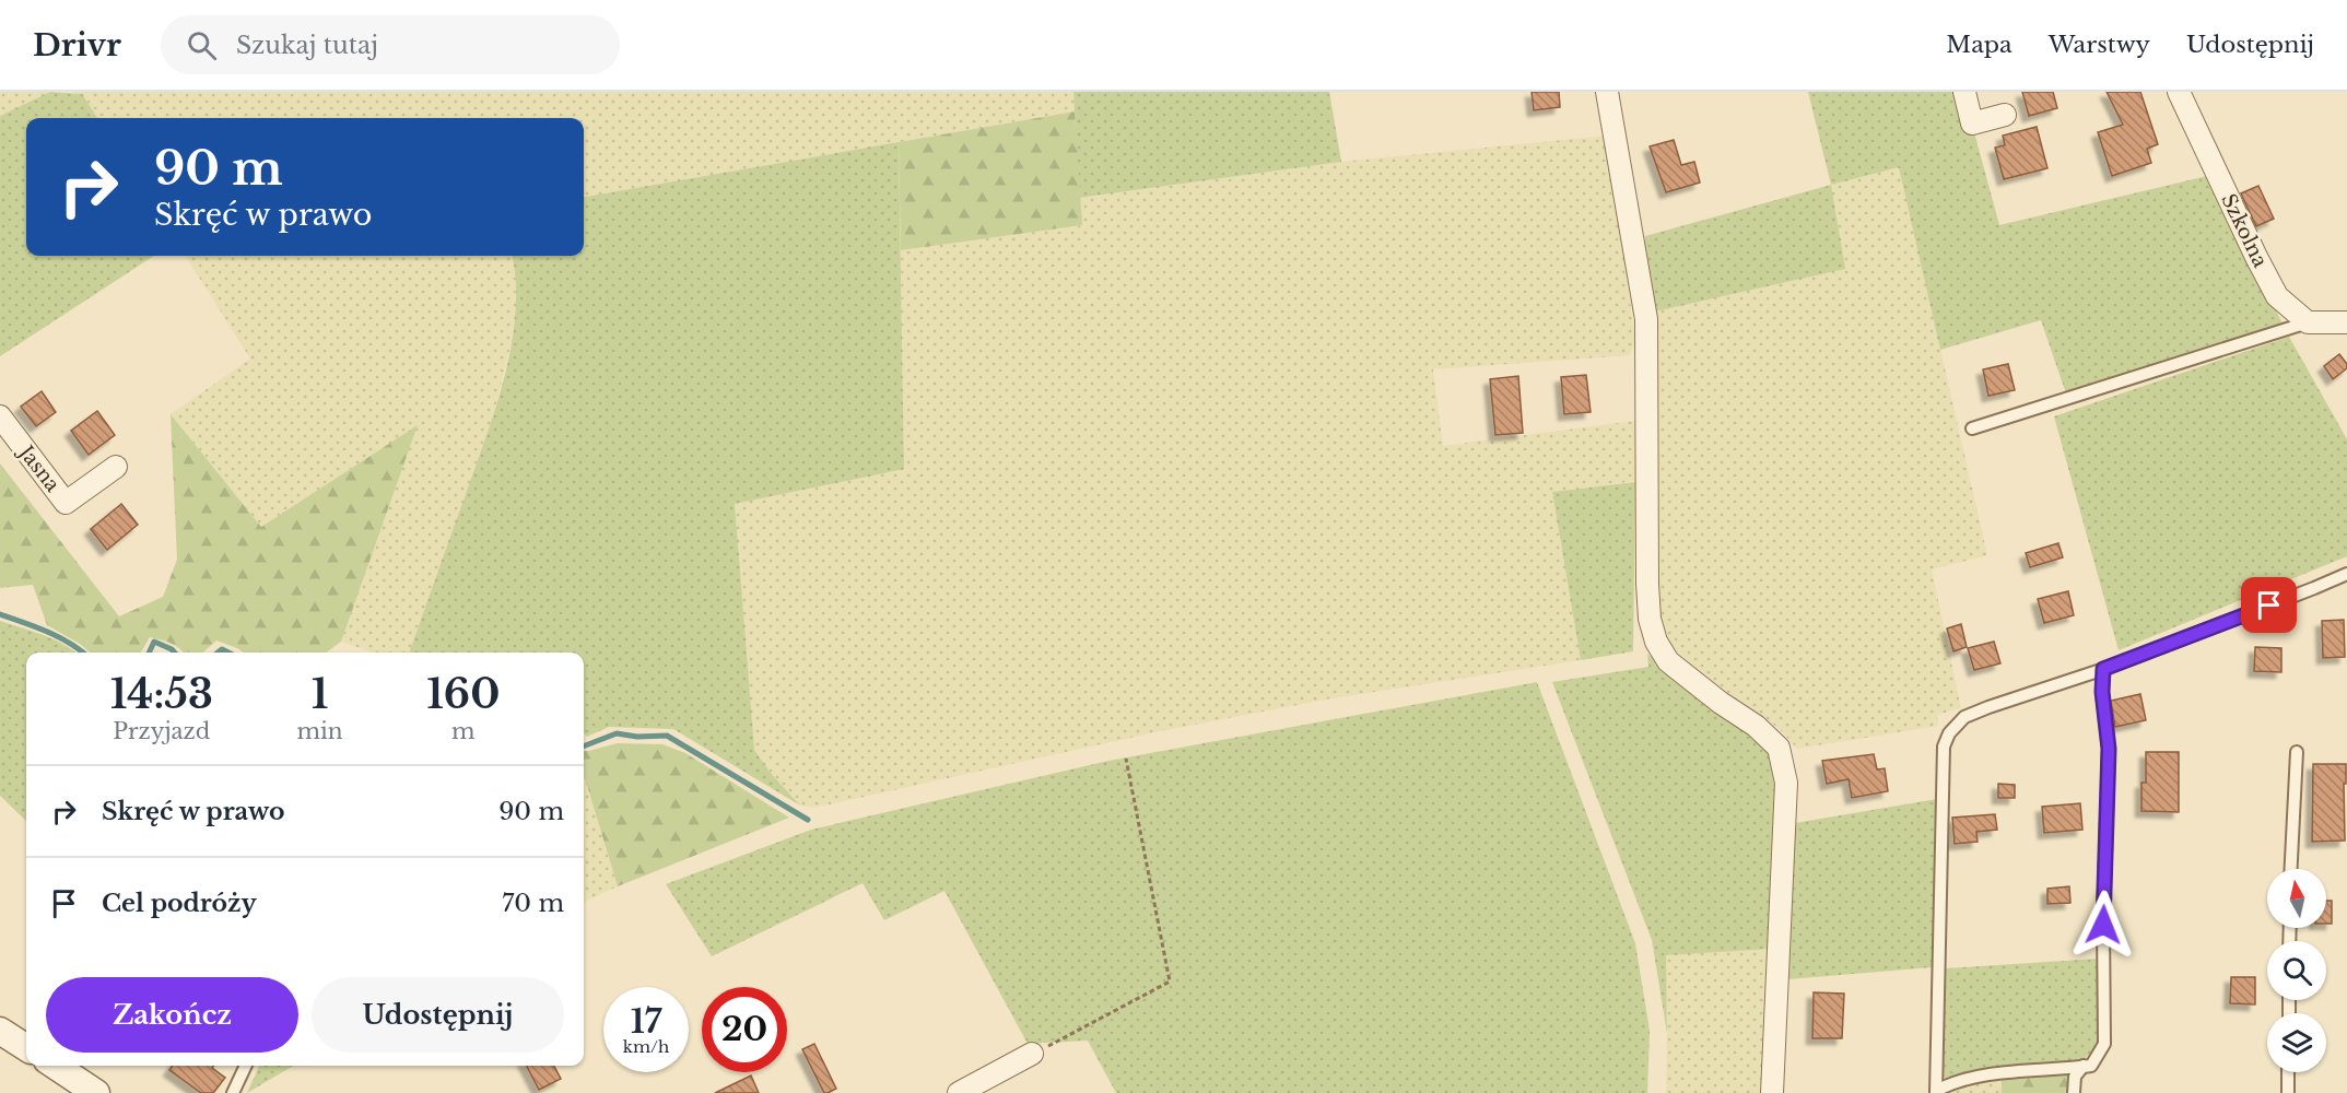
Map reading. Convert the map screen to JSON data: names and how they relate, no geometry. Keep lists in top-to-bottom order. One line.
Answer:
{"streets":{"street":["Szkolna","Jasna"]},"north":"top","page":{"header":"Drivr","search":"Szukaj tutaj","nav":["Mapa","Warstwy","Udostępnij"],"turn":["90 m","Skręć w prawo"],"eta":["14:53","Przyjazd","1","min","160","m"],"list":[{"name":"Skręć w prawo","value":"90 m"},{"name":"Cel podróży","value":"70 m"}],"buttons":["Zakończ","Udostępnij"],"speed":"17 km/h","limit":"20"}}
